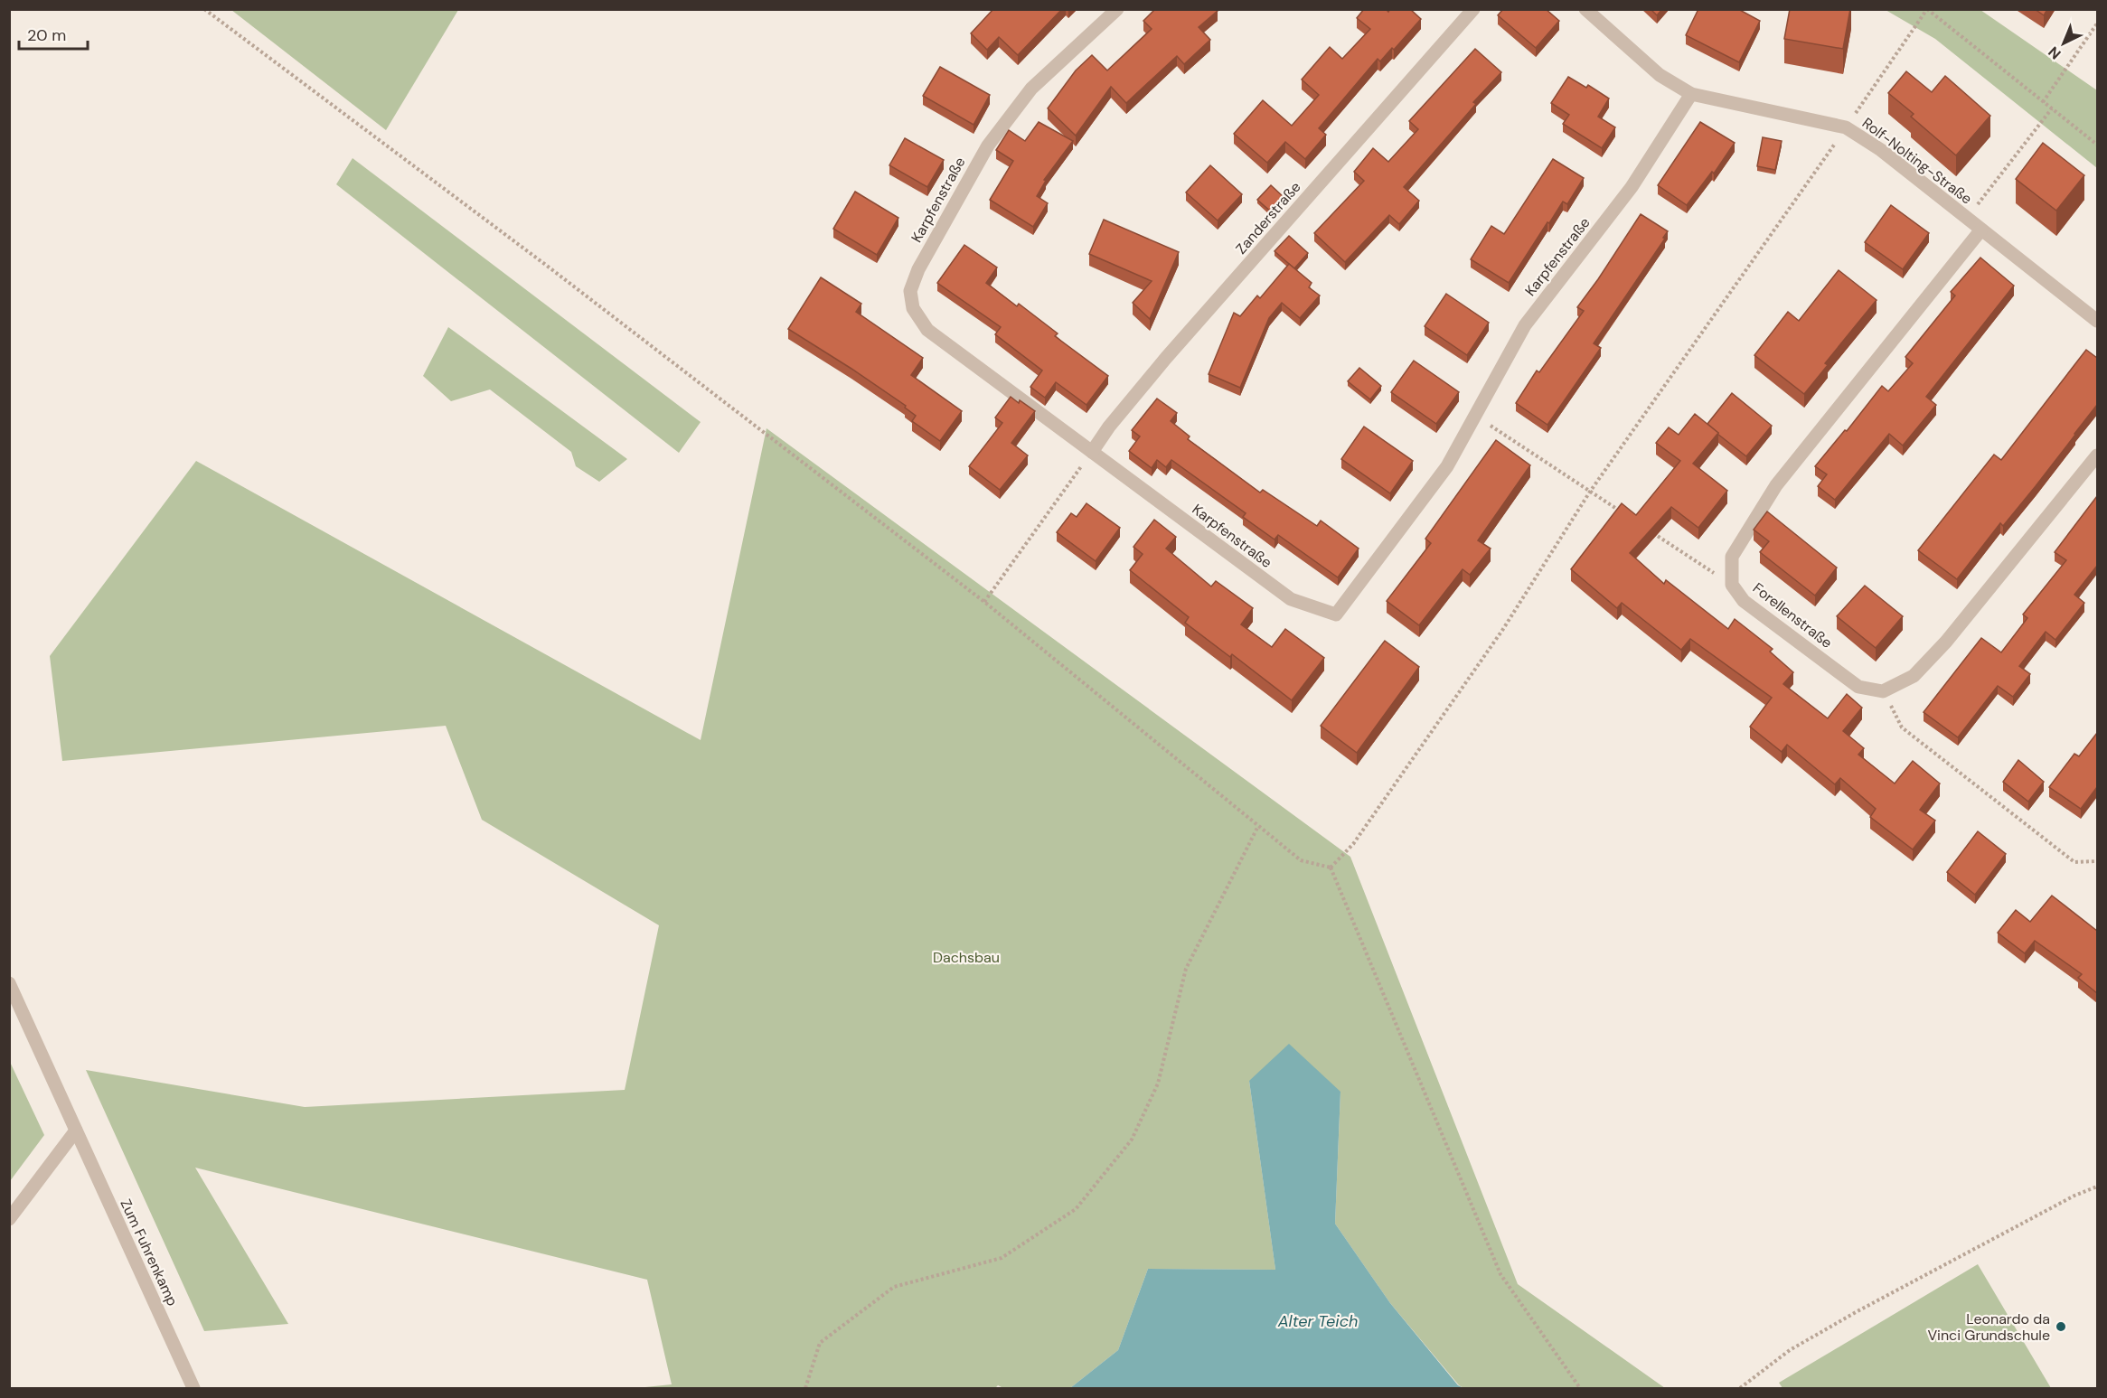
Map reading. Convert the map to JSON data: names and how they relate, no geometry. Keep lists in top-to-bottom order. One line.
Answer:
{"streets":{"street":["Rolf-Nolting-Straße","Karpfenstraße","Zanderstraße","Forellenstraße","Zum Fuhrenkamp"]},"crossings":[["Rolf-Nolting-Straße","Karpfenstraße"],["Rolf-Nolting-Straße","Forellenstraße"],["Karpfenstraße","Zanderstraße"]],"water":["Alter Teich"],"parks":["Dachsbau"],"places":["Leonardo da Vinci Grundschule"],"scale_bar":"20 m","north":"bottom left"}
